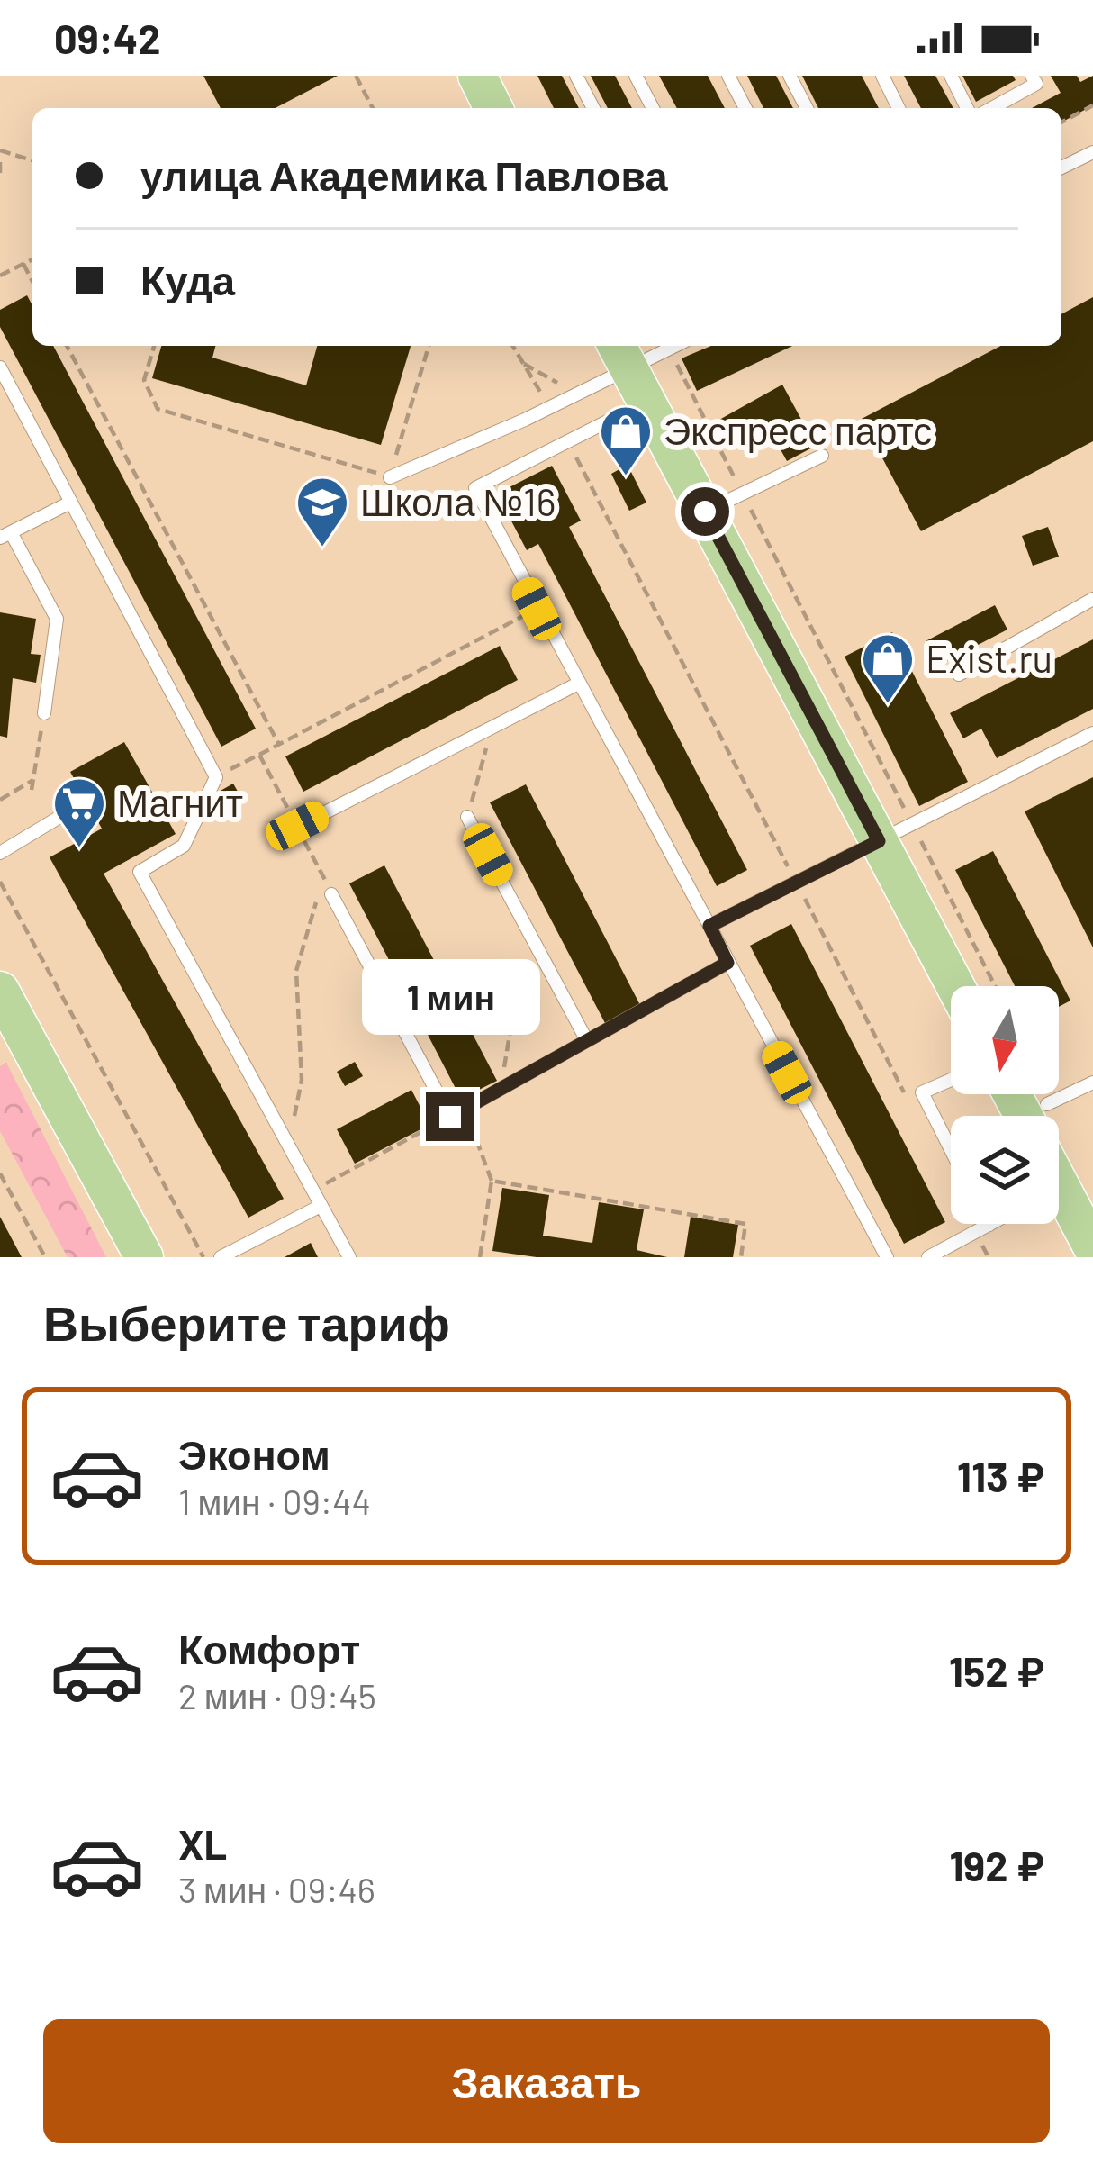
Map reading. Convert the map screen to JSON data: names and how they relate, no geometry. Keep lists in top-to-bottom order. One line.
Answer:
{"places":{"shop":["Экспресс партс","Exist.ru"],"school or university":["Школа №16"],"supermarket":["Магнит"]},"north":"bottom","page":{"status":"09:42","banner":["улица Академика Павлова","Куда"],"bubble":"1 мин","heading":"Выберите тариф","list":[{"name":"Эконом","note":"1 мин · 09:44","value":"113 ₽"},{"name":"Комфорт","note":"2 мин · 09:45","value":"152 ₽"},{"name":"XL","note":"3 мин · 09:46","value":"192 ₽"}],"buttons":"Заказать"}}
